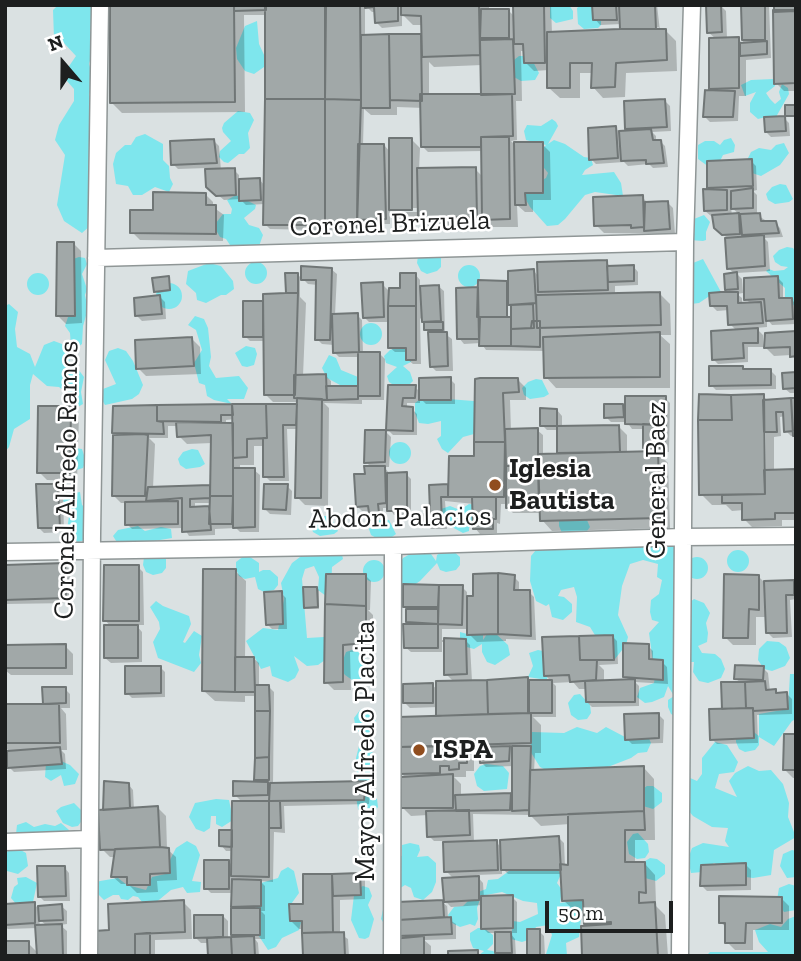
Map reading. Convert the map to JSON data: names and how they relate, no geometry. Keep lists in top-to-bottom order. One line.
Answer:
{"streets":{"street":["Coronel Brizuela","Coronel Alfredo Ramos","General Baez","Abdon Palacios","Mayor Alfredo Placita"]},"crossings":[["Coronel Brizuela","Coronel Alfredo Ramos"],["Coronel Brizuela","General Baez"],["Coronel Alfredo Ramos","Abdon Palacios"],["General Baez","Abdon Palacios"],["Abdon Palacios","Mayor Alfredo Placita"]],"places":["Iglesia Bautista","ISPA"],"scale_bar":"50 m","north":"top"}
